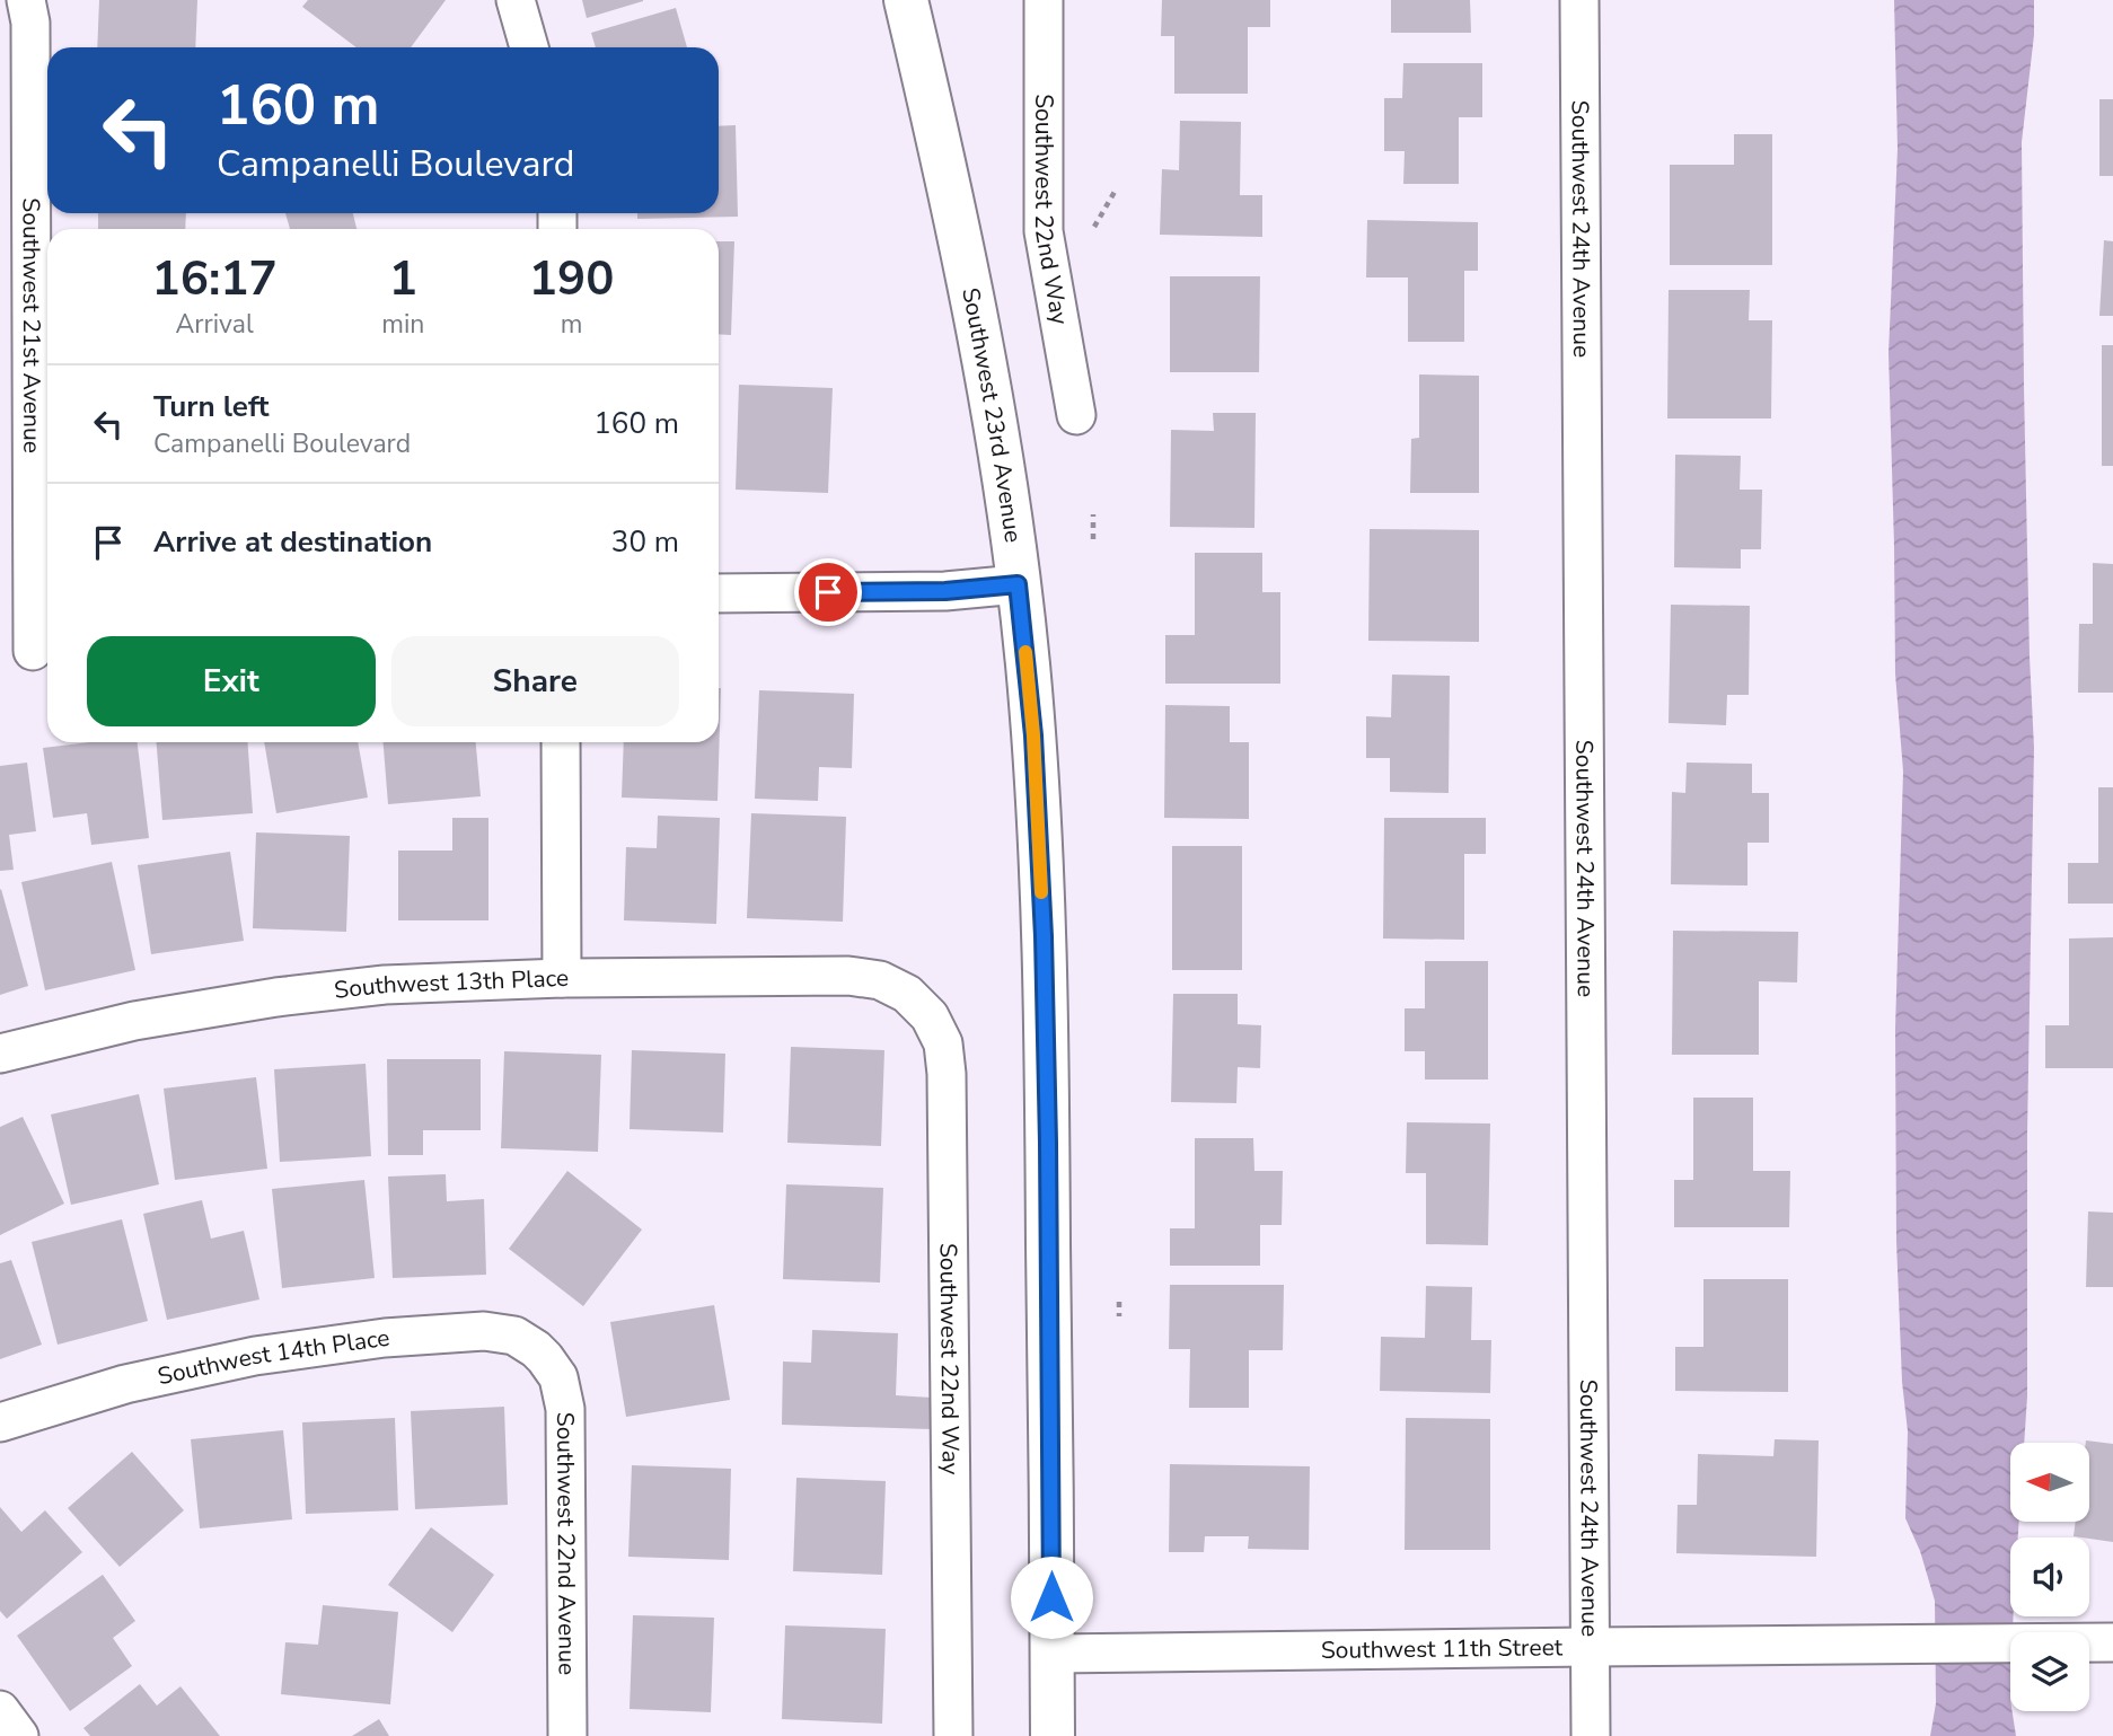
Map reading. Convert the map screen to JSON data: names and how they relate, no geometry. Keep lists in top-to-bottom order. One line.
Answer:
{"streets":{"street":["Southwest 22nd Way","Southwest 24th Avenue","Southwest 21st Avenue","Southwest 23rd Avenue","Southwest 13th Place","Southwest 14th Place","Southwest 22nd Avenue","Southwest 11th Street"]},"crossings":[["Southwest 22nd Way","Southwest 13th Place"],["Southwest 24th Avenue","Southwest 11th Street"],["Southwest 23rd Avenue","Southwest 11th Street"],["Southwest 14th Place","Southwest 22nd Avenue"]],"north":"left","page":{"turn":["160 m","Campanelli Boulevard"],"eta":["16:17","Arrival","1","min","190","m"],"list":[{"name":"Turn left","note":"Campanelli Boulevard","value":"160 m"},{"name":"Arrive at destination","value":"30 m"}],"buttons":["Exit","Share"]}}
